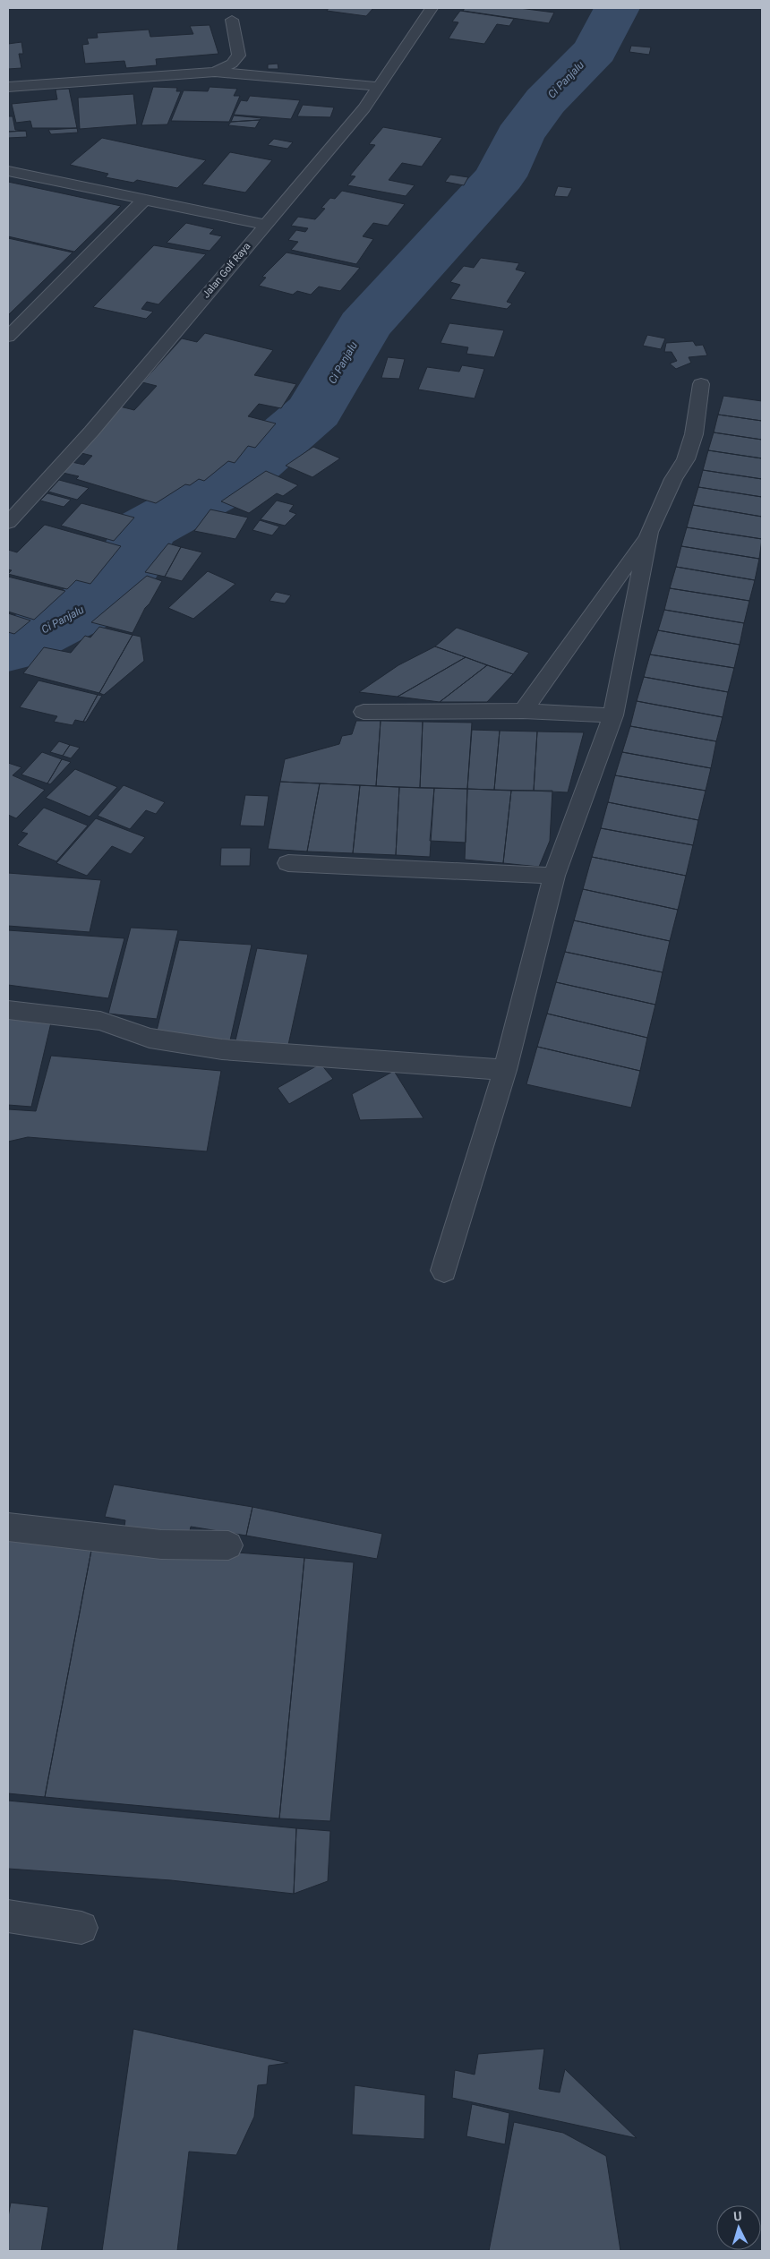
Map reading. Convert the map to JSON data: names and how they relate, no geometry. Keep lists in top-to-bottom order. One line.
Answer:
{"streets":{"street":["Jalan Golf Raya"]},"water":["Ci Panjalu"],"north":"top"}
